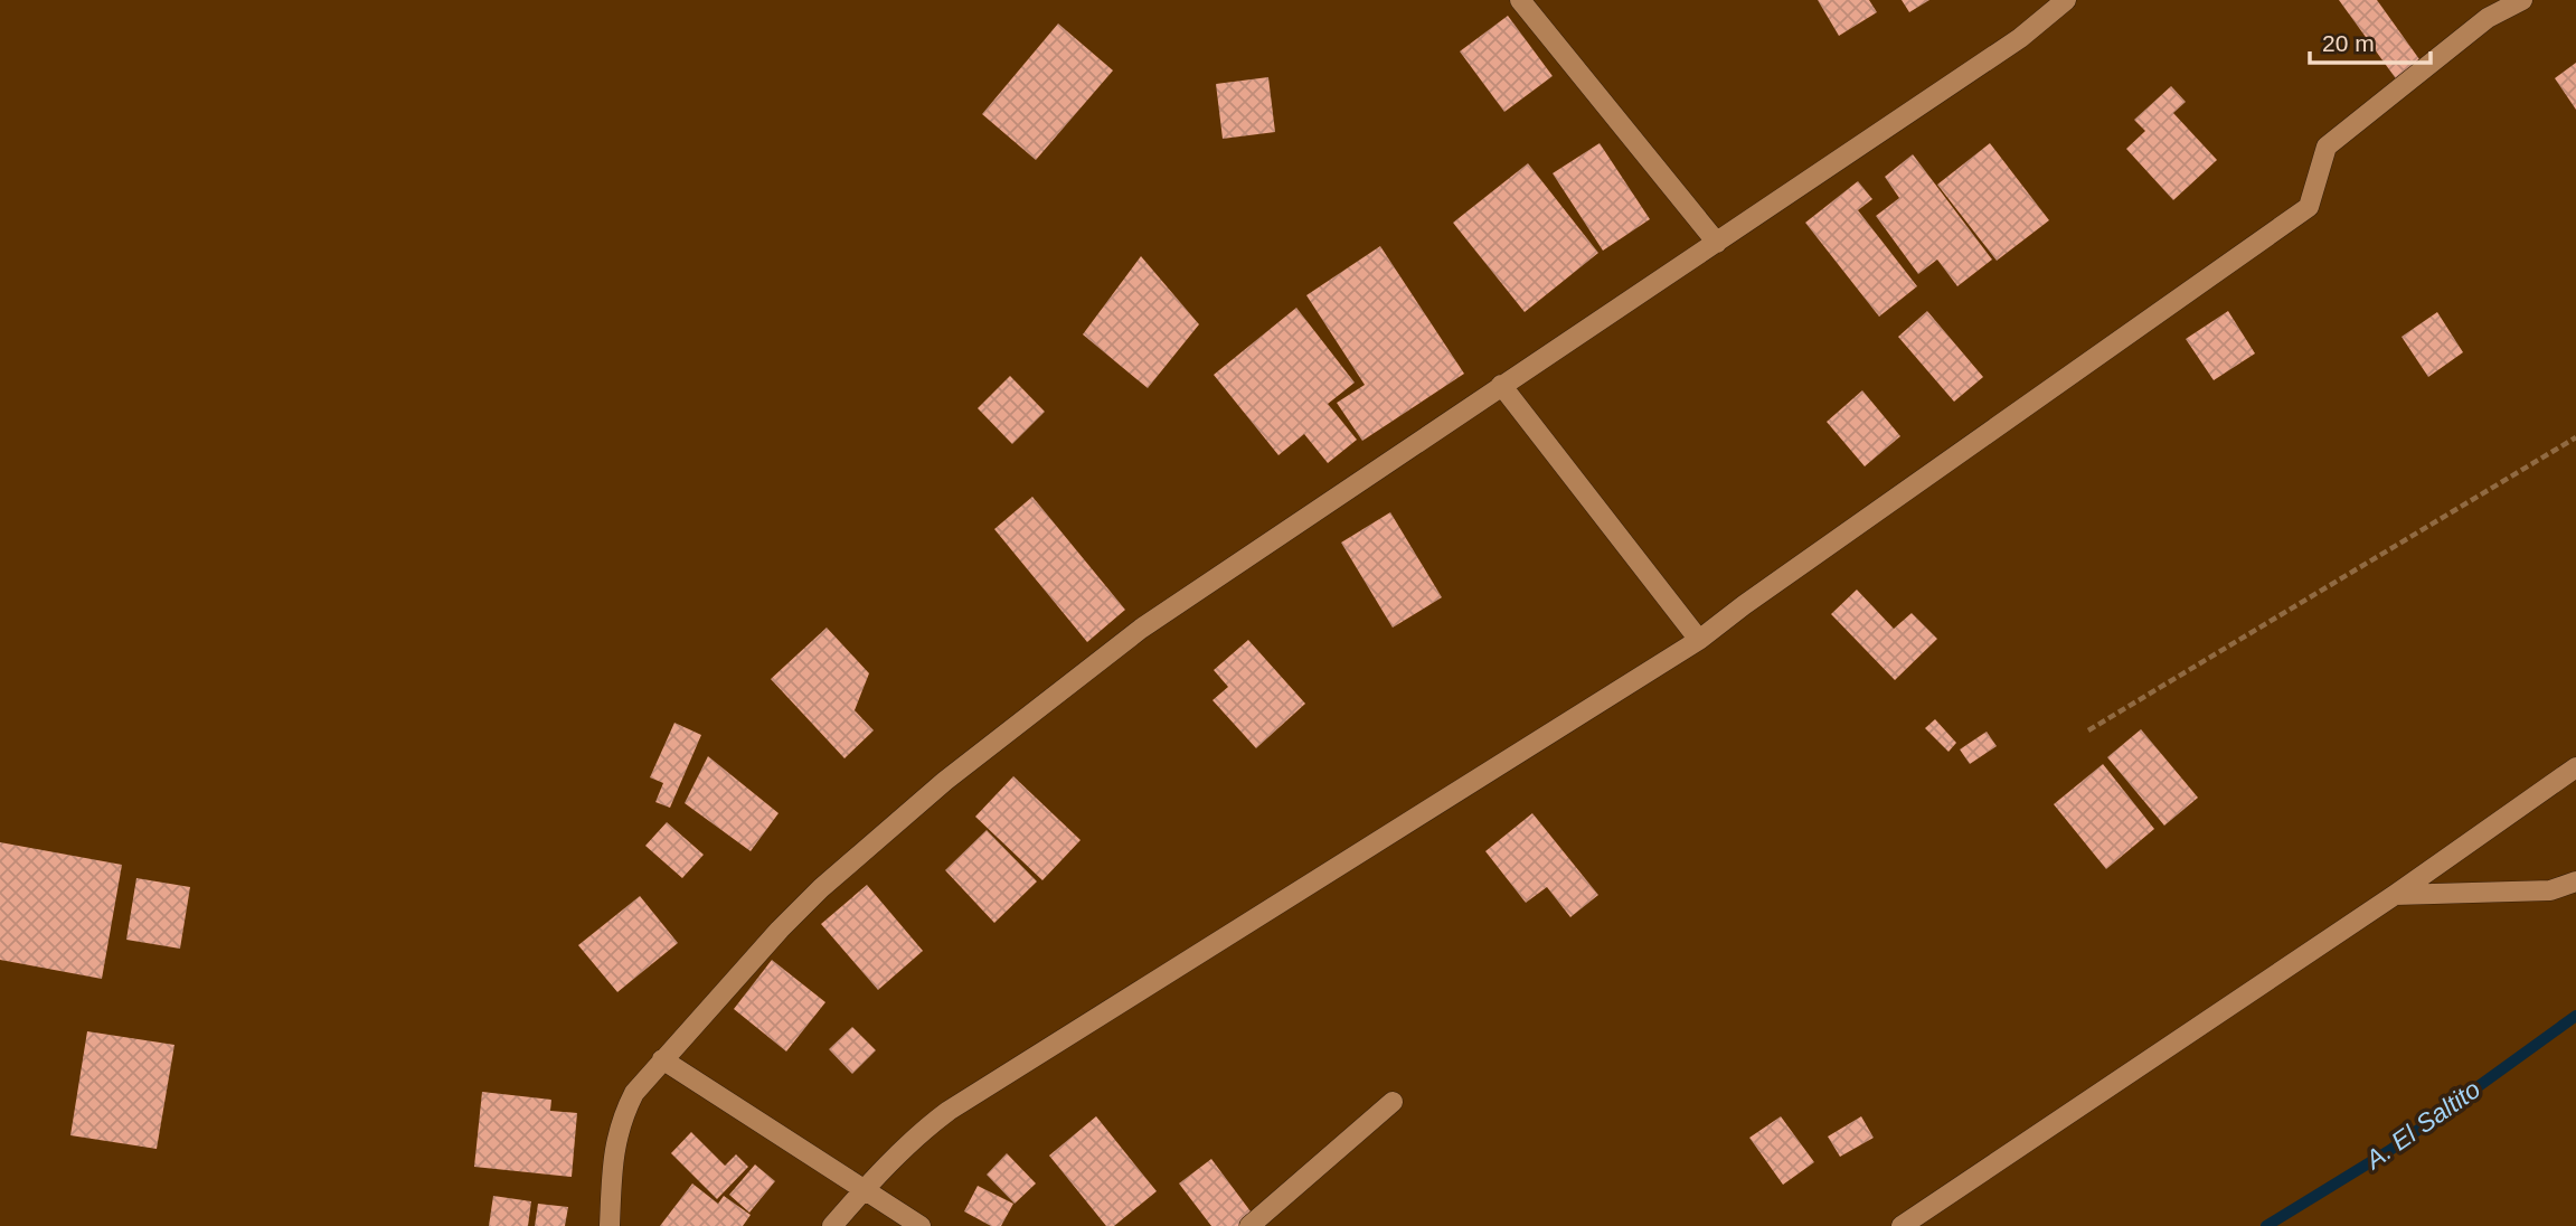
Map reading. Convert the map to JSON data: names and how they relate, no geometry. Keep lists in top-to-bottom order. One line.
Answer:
{"water":["A. El Saltito"],"scale_bar":"20 m"}
